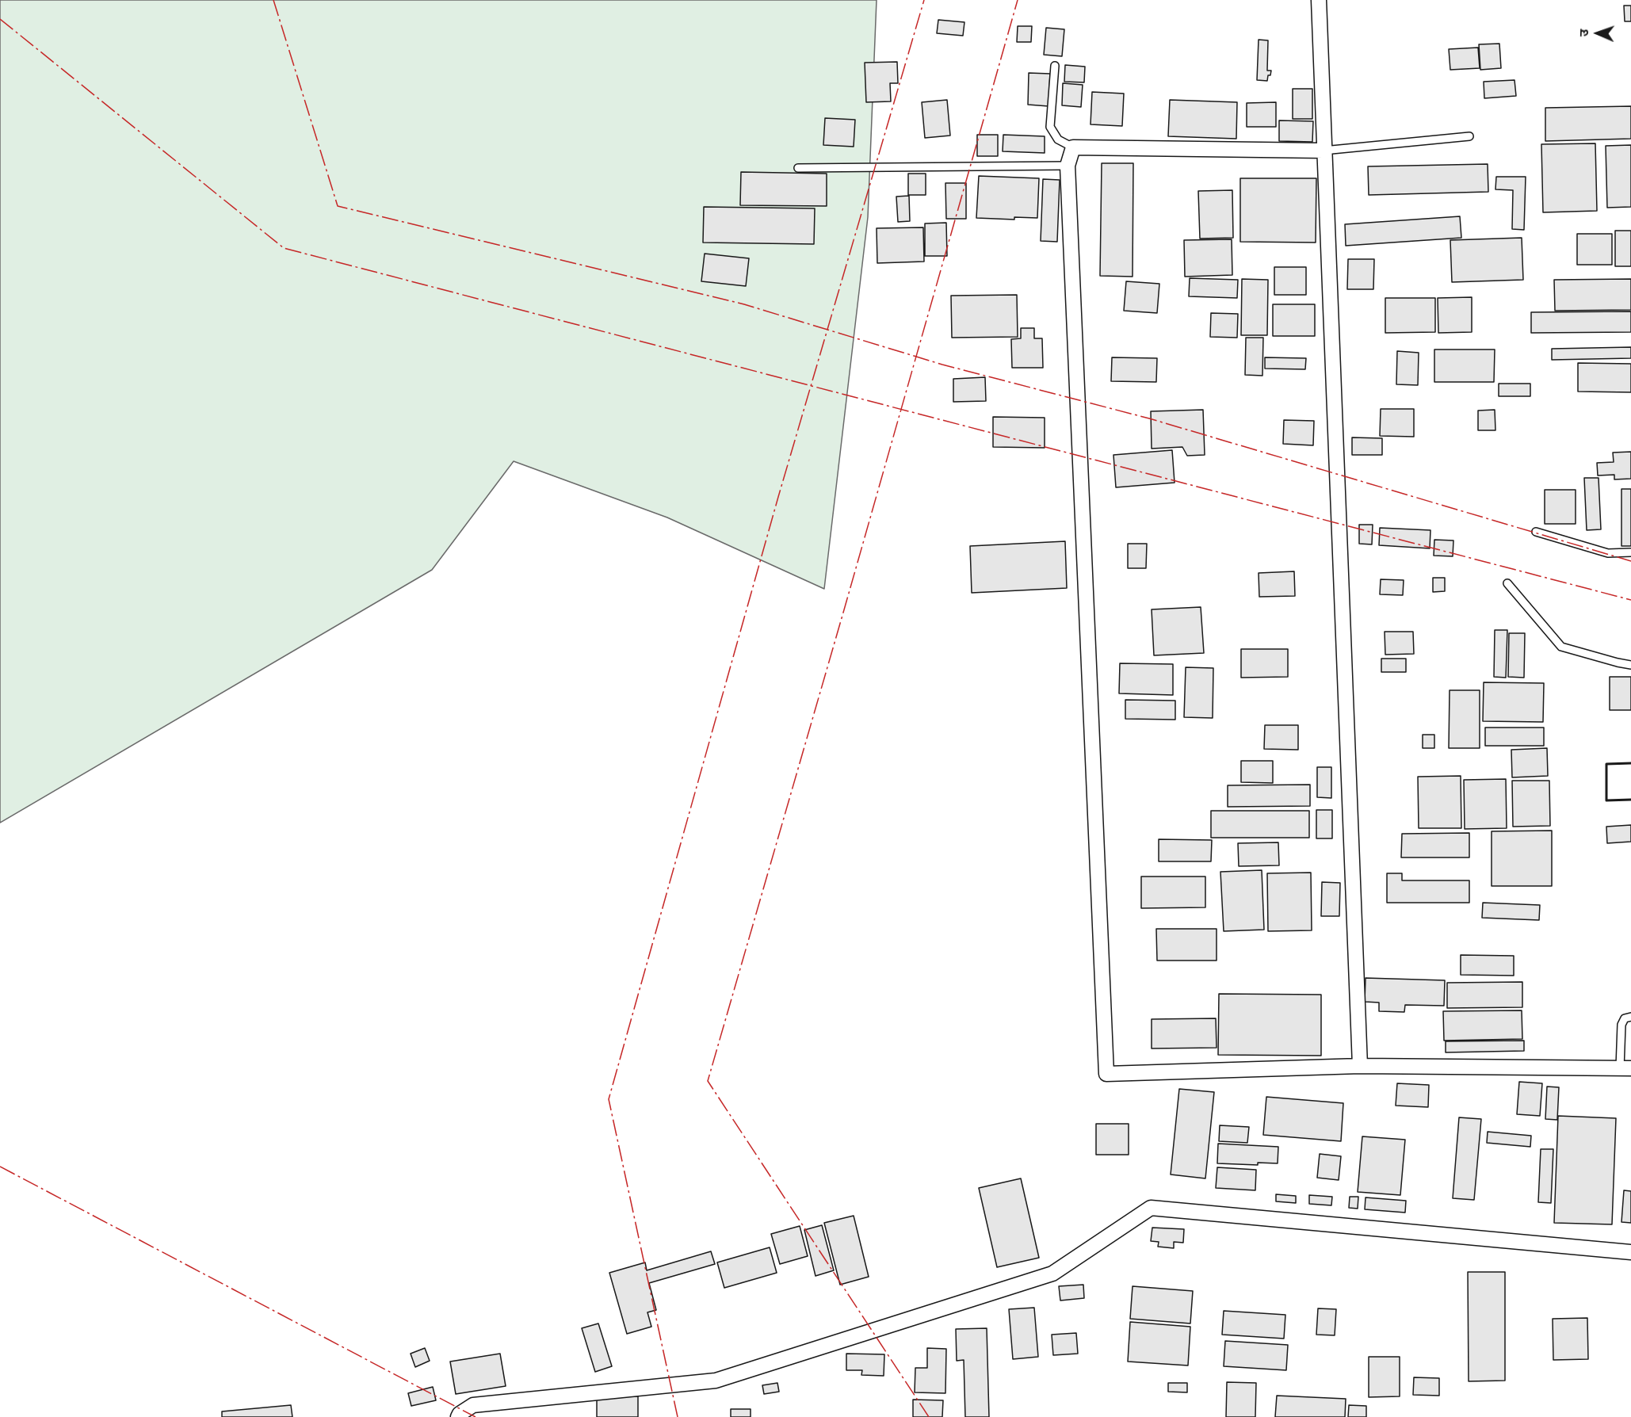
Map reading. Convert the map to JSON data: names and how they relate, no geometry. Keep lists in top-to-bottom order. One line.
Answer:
{"north":"left"}
